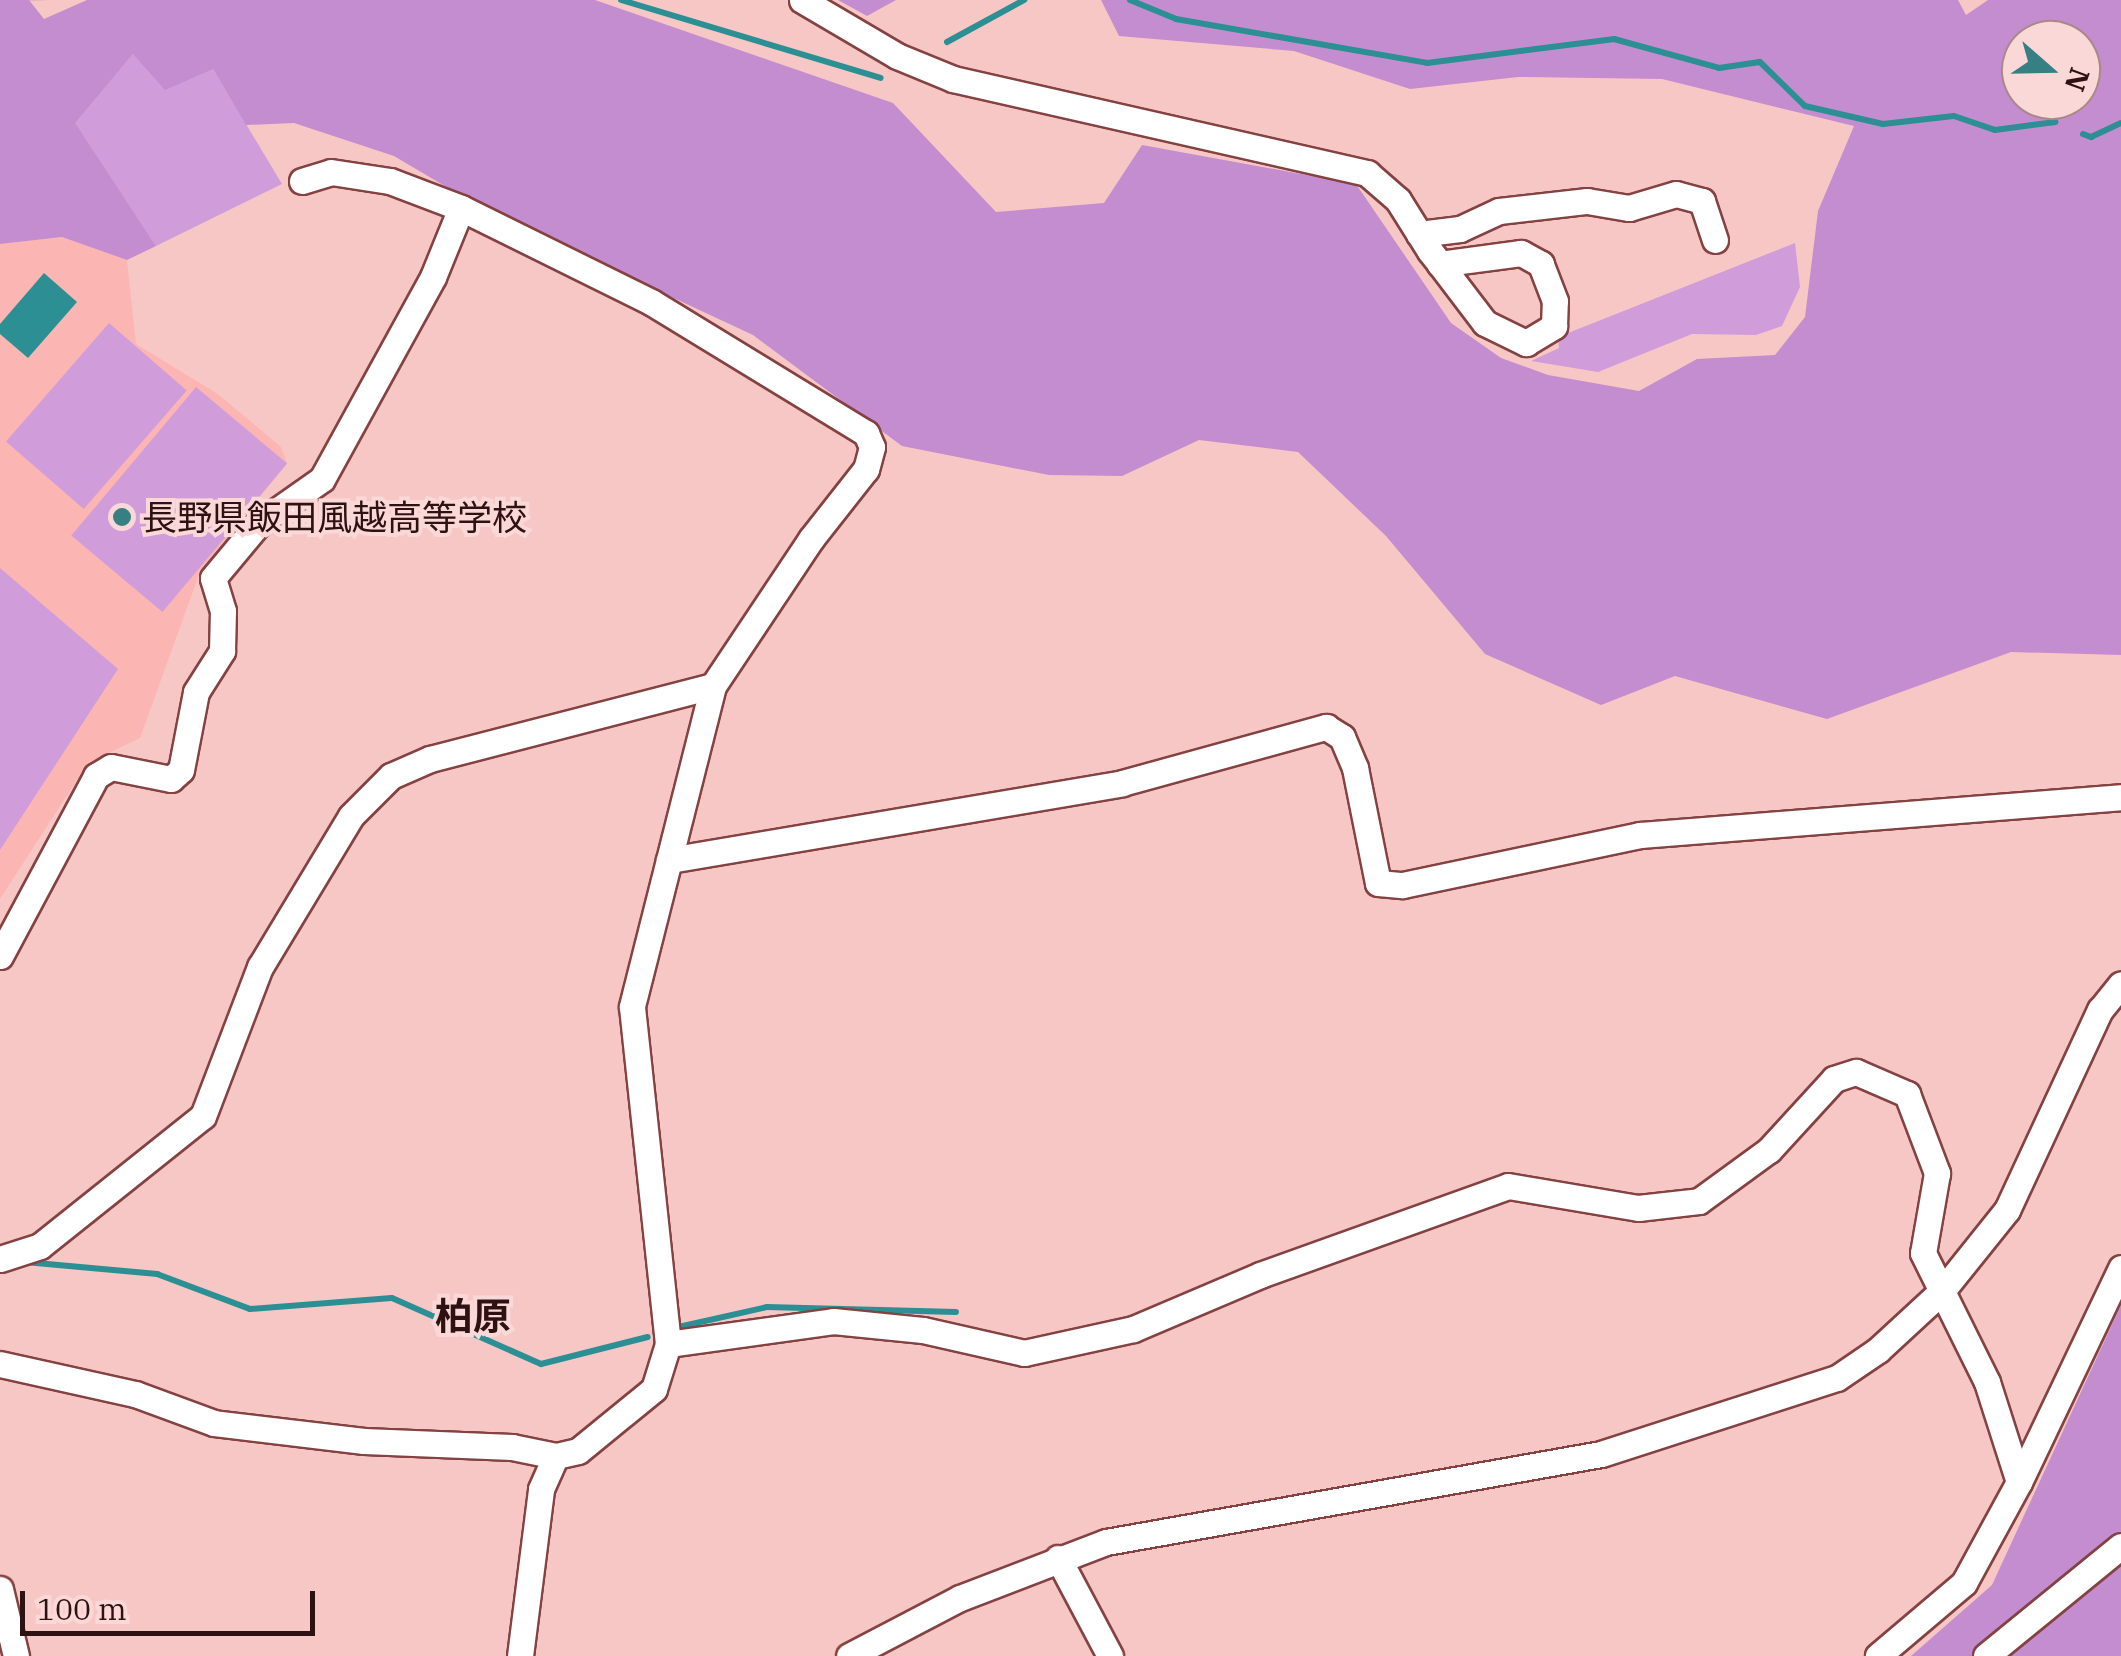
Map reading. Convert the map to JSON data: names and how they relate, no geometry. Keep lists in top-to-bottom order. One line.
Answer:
{"districts":["柏原"],"places":["長野県飯田風越高等学校"],"scale_bar":"100 m","north":"right"}
